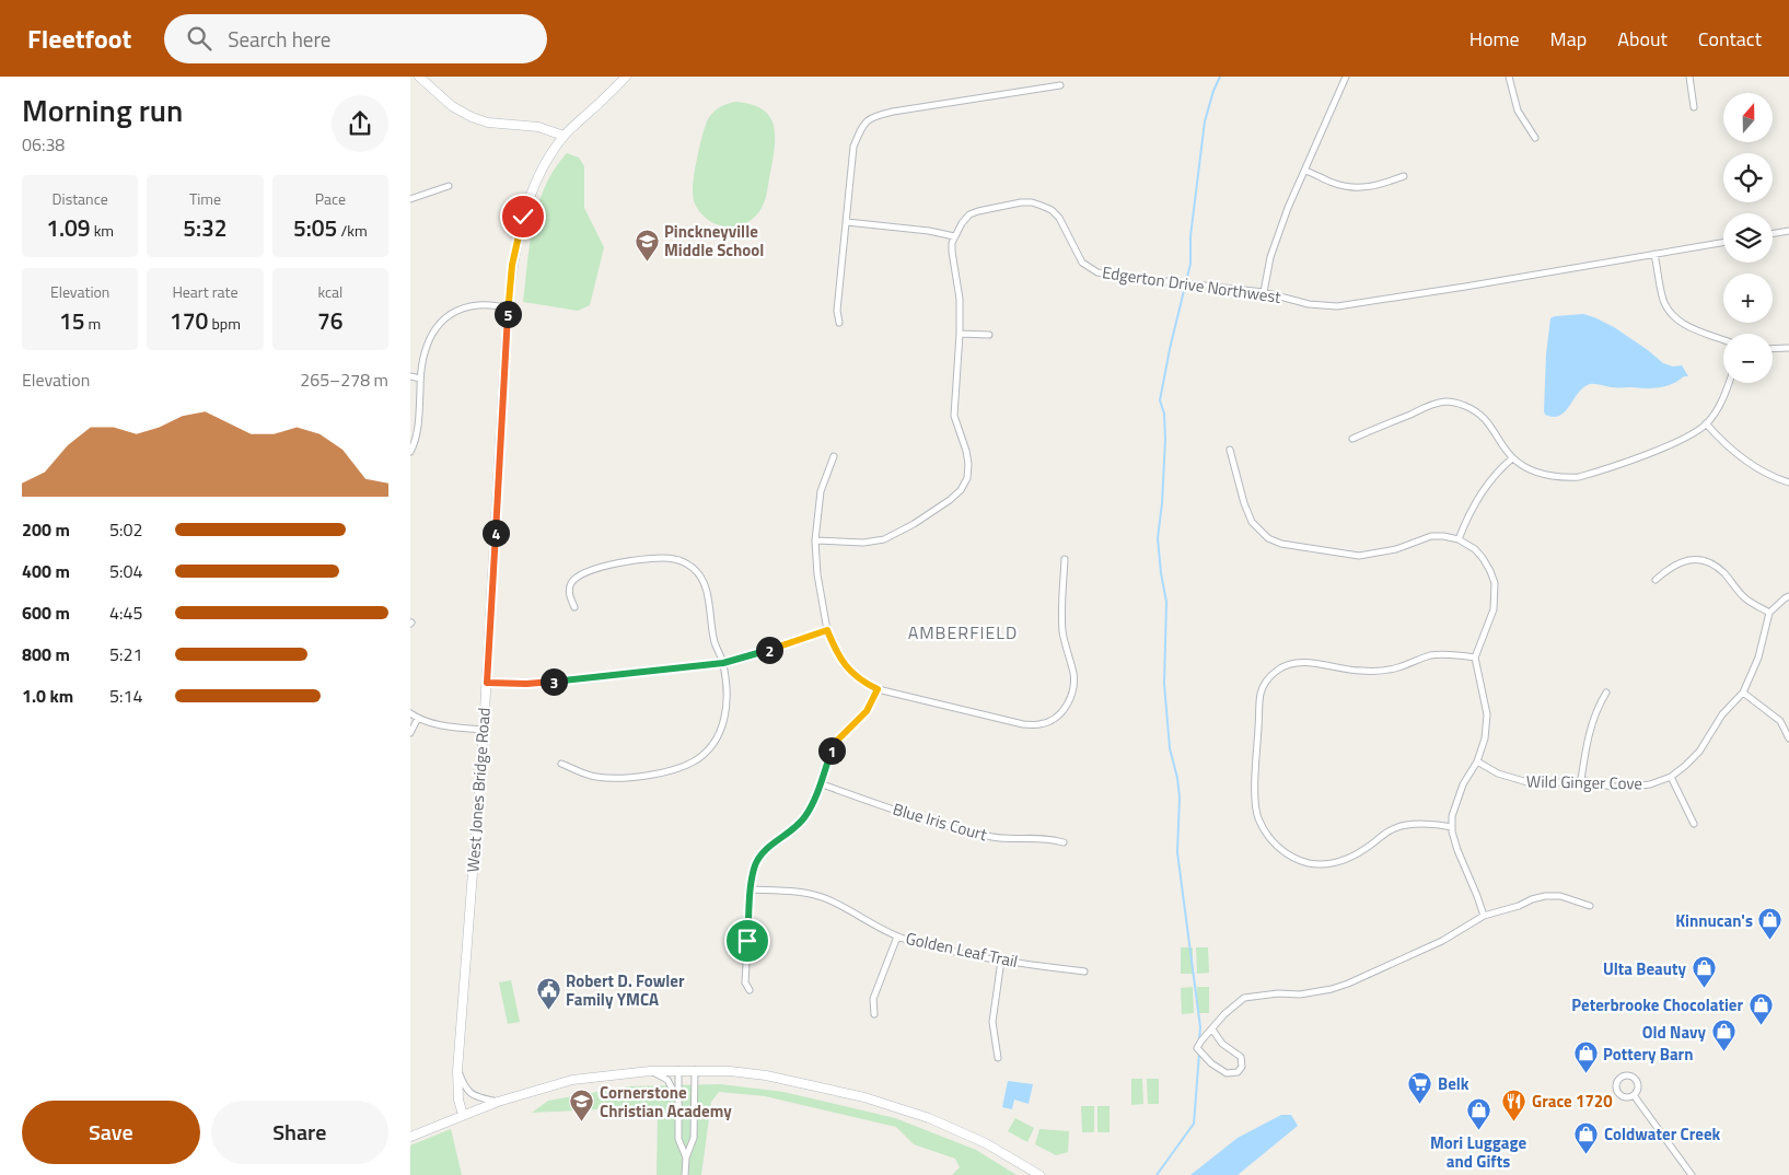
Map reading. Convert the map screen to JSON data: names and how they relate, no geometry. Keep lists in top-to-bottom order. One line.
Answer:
{"streets":{"street":["Edgerton Drive Northwest","Wild Ginger Cove","West Jones Bridge Road","Blue Iris Court","Golden Leaf Trail"]},"districts":["AMBERFIELD"],"places":{"school or university":["Pinckneyville Middle School","Cornerstone Christian Academy"],"shop":["Kinnucan's","Ulta Beauty","Peterbrooke Chocolatier","Old Navy","Pottery Barn","Mori Luggage and Gifts","Coldwater Creek"],"public building":["Robert D. Fowler Family YMCA"],"supermarket":["Belk"],"restaurant":["Grace 1720"]},"north":"top","page":{"header":"Fleetfoot","search":"Search here","nav":["Home","Map","About","Contact"],"heading":["Morning run","06:38"],"map_buttons":["+","−"],"stats":[["Distance","1.09 km"],["Time","5:32"],["Pace","5:05 /km"],["Elevation","15 m"],["Heart rate","170 bpm"],["kcal","76"]],"pins":["5","4","2","3","1"],"chart":["Elevation","265–278 m"],"list":[{"name":"200 m","note":"5:02"},{"name":"400 m","note":"5:04"},{"name":"600 m","note":"4:45"},{"name":"800 m","note":"5:21"},{"name":"1.0 km","note":"5:14"}],"buttons":["Save","Share"]}}
